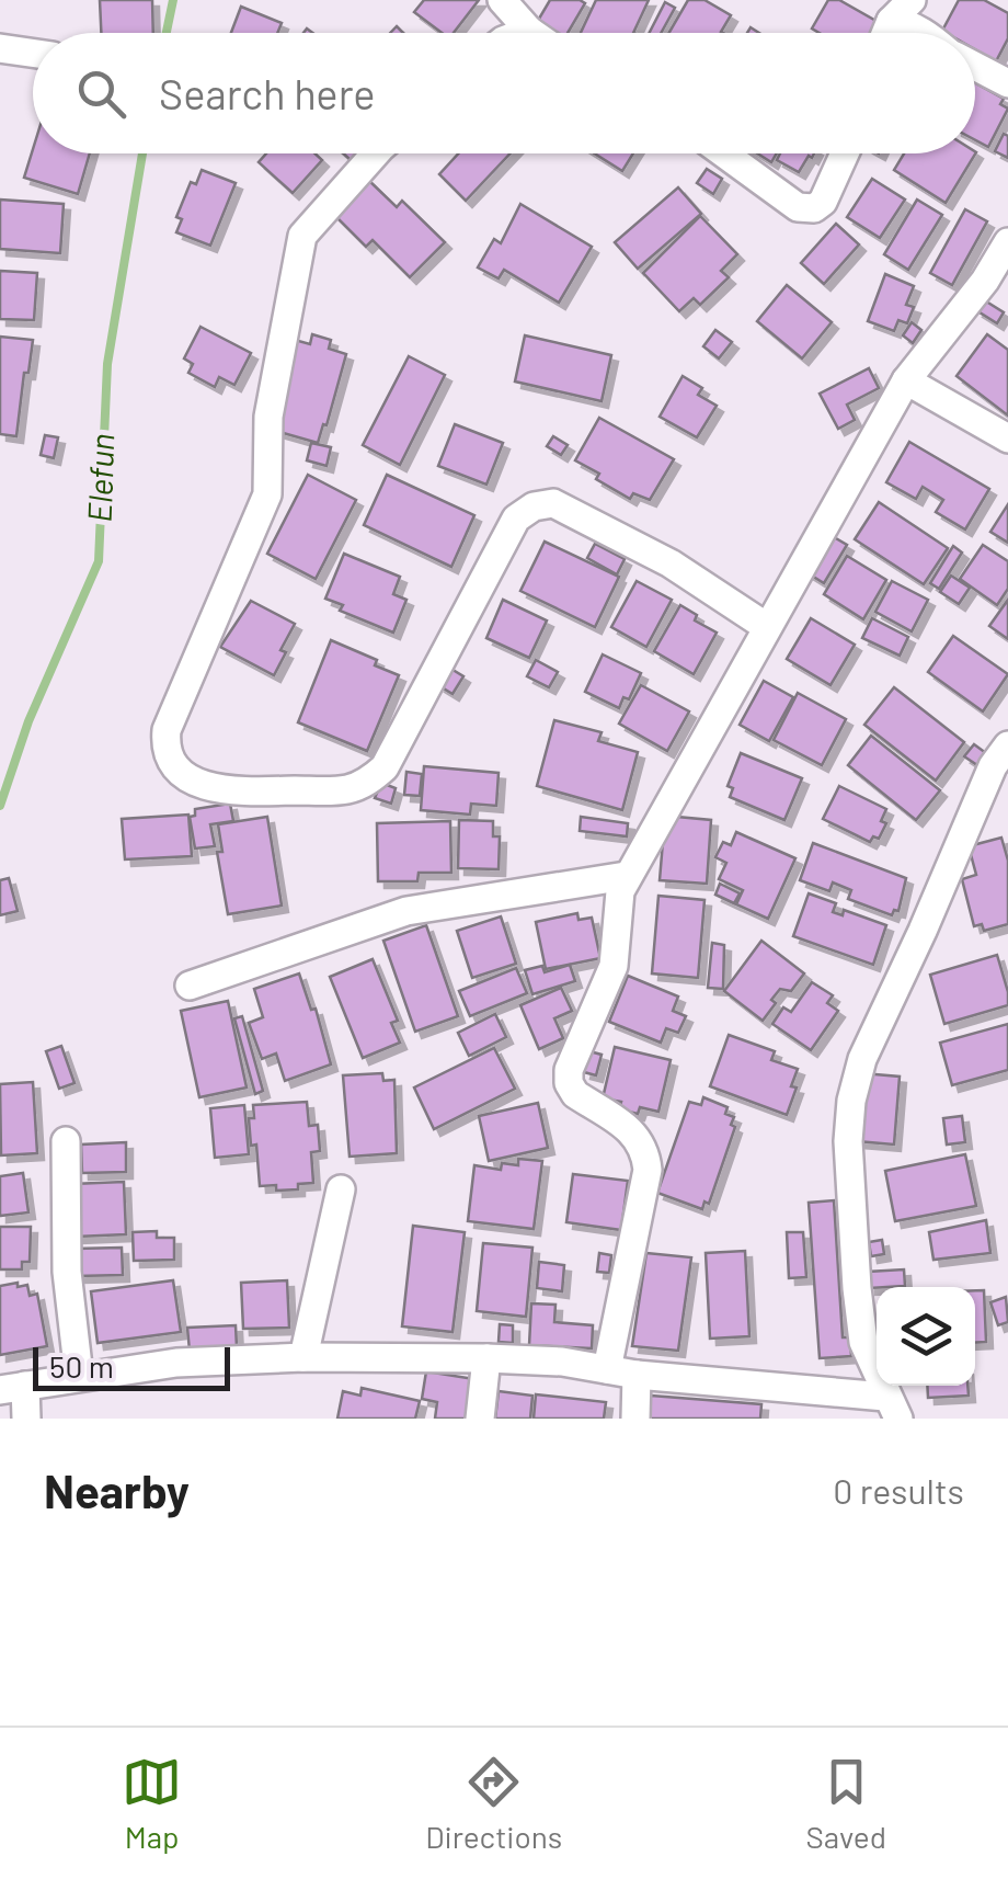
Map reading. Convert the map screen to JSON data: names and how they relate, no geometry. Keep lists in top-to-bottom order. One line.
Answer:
{"water":["Elefun"],"scale_bar":"50 m","page":{"search":"Search here","scale":"50 m","heading":["Nearby","0 results"],"nav":["Map","Directions","Saved"]}}
